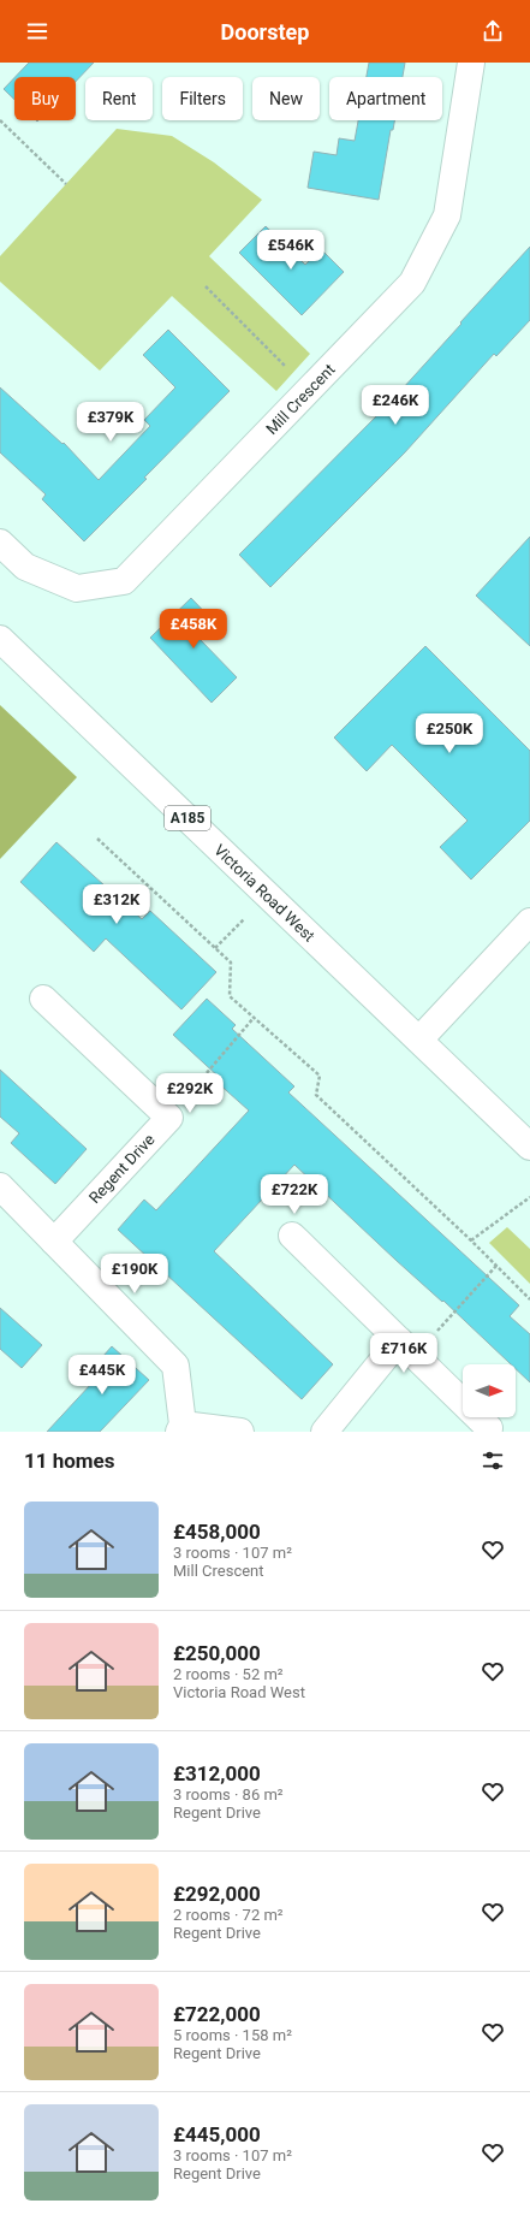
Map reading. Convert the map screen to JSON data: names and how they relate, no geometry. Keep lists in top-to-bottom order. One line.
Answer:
{"streets":{"street":["Mill Crescent","A185","Victoria Road West","Regent Drive"]},"north":"right","page":{"header":"Doorstep","chip":["Buy","Rent","Filters","New","Apartment"],"price":["£546K","£246K","£379K","£458K","£250K","£312K","£292K","£722K","£190K","£716K","£445K"],"heading":"11 homes","list":[{"name":"£458,000","note":"3 rooms · 107 m² · Mill Crescent"},{"name":"£250,000","note":"2 rooms · 52 m² · Victoria Road West"},{"name":"£312,000","note":"3 rooms · 86 m² · Regent Drive"},{"name":"£292,000","note":"2 rooms · 72 m² · Regent Drive"},{"name":"£722,000","note":"5 rooms · 158 m² · Regent Drive"},{"name":"£445,000","note":"3 rooms · 107 m² · Regent Drive"}]}}
